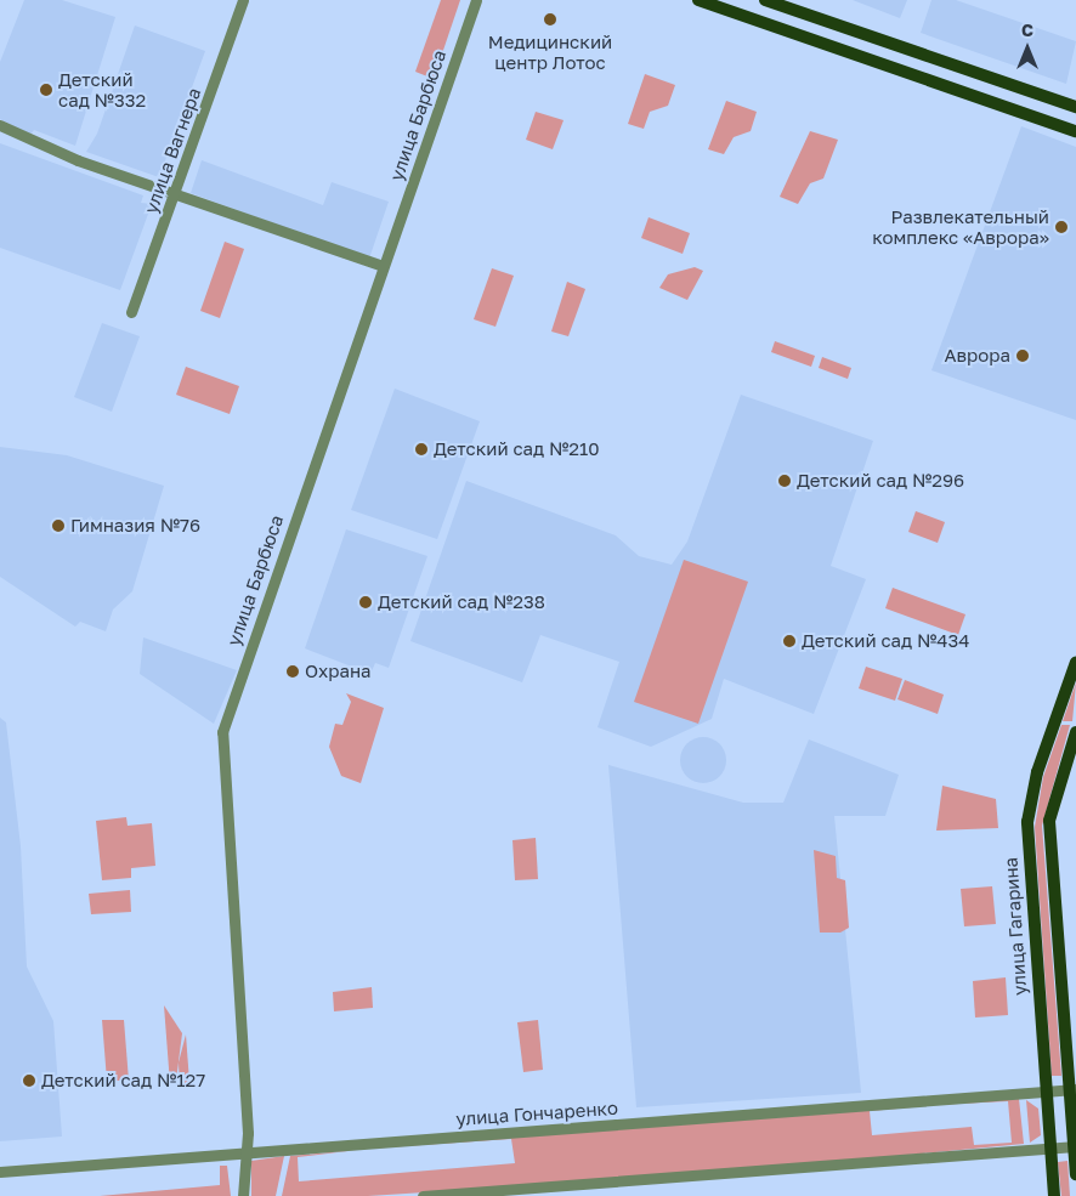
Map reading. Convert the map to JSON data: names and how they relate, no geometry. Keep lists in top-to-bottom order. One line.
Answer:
{"streets":{"main road":["улица Гагарина"],"street":["улица Барбюса","улица Вагнера","улица Гончаренко"]},"crossings":[["улица Барбюса","улица Гончаренко"],["улица Гагарина","улица Гончаренко"]],"places":["Медицинский центр Лотос","Детский cад №332","Развлекательный комплекс «Аврора»","Аврора","Детский сад №210","Детский сад №296","Гимназия №76","Детский сад №238","Детский сад №434","Охрана","Детский сад №127"],"north":"top"}
